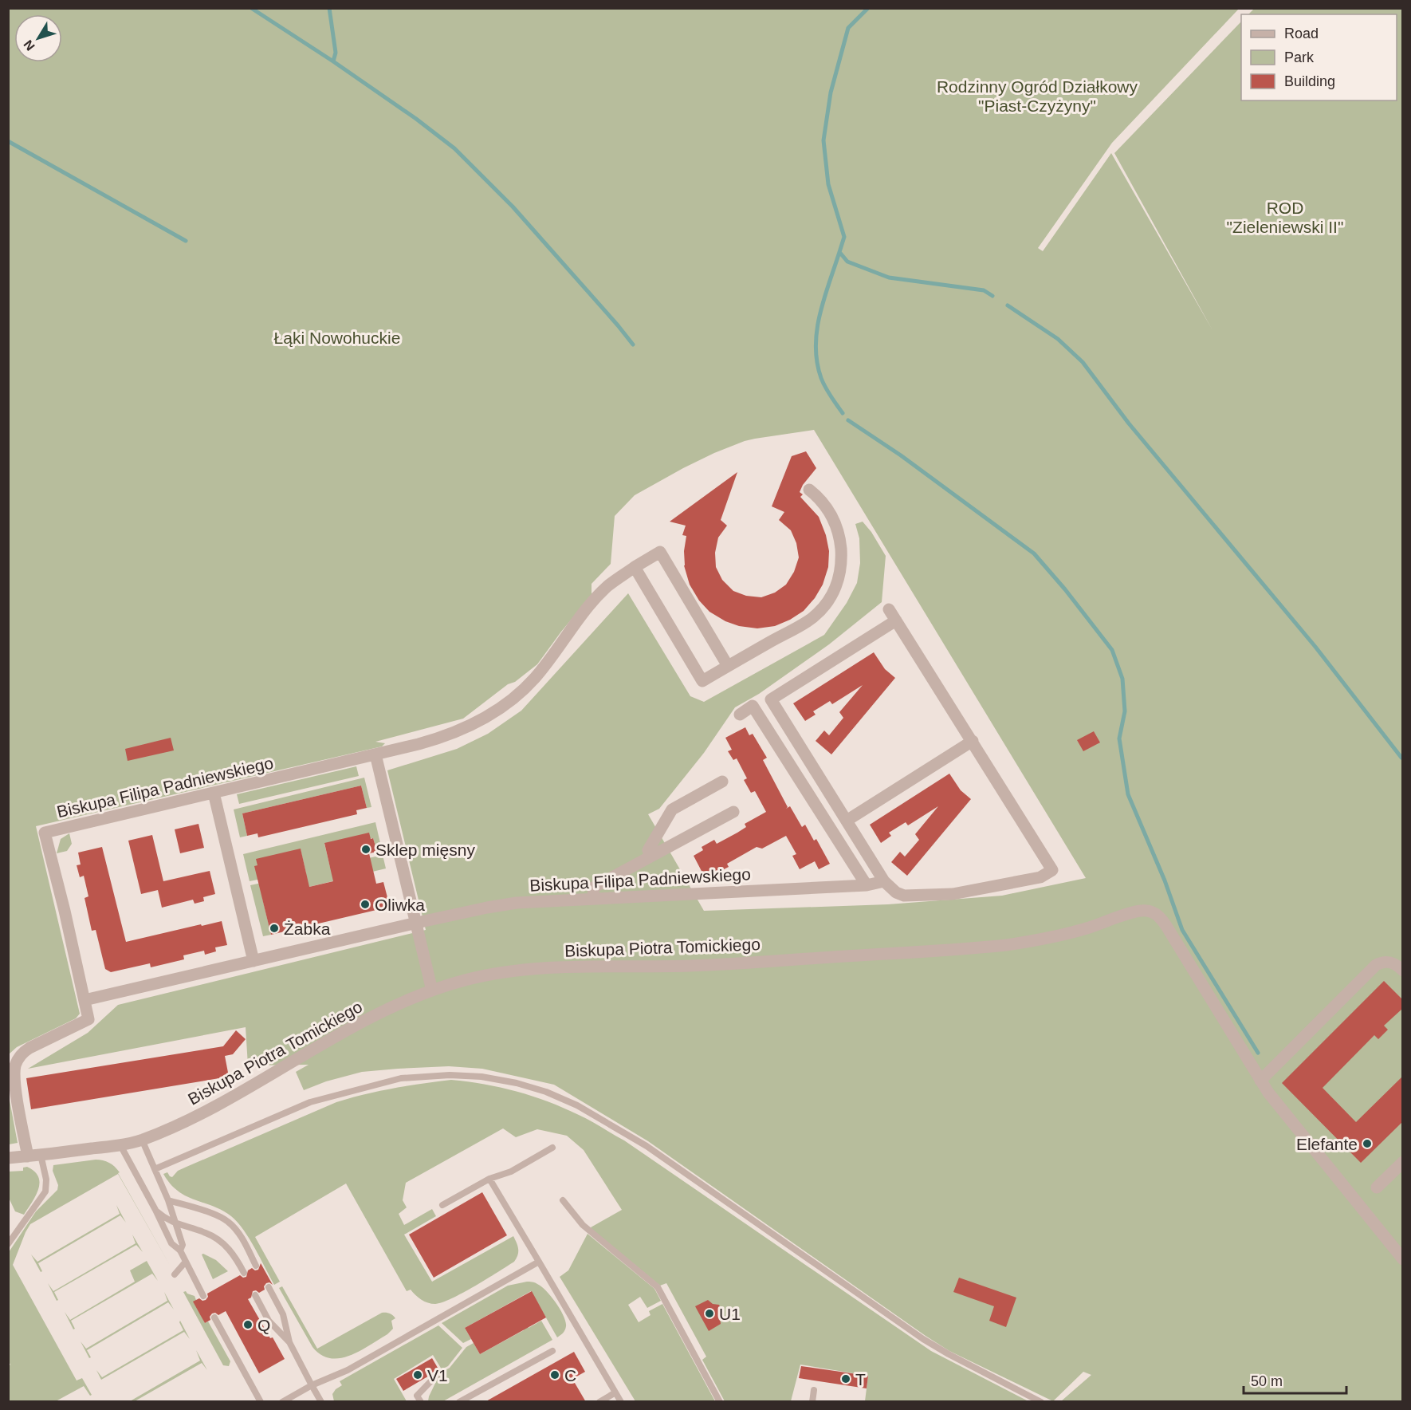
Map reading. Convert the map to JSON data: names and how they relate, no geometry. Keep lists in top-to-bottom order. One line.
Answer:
{"streets":{"street":["Biskupa Filipa Padniewskiego","Biskupa Piotra Tomickiego"]},"crossings":[["Biskupa Filipa Padniewskiego","Biskupa Piotra Tomickiego"]],"parks":["Rodzinny Ogród Działkowy \"Piast-Czyżyny\"","ROD \"Zieleniewski II\"","Łąki Nowohuckie"],"places":["Sklep mięsny","Oliwka","Żabka","Elefante","U1","Q","V1","C","T"],"legend":["Road","Park","Building"],"scale_bar":"50 m","north":"bottom left"}
